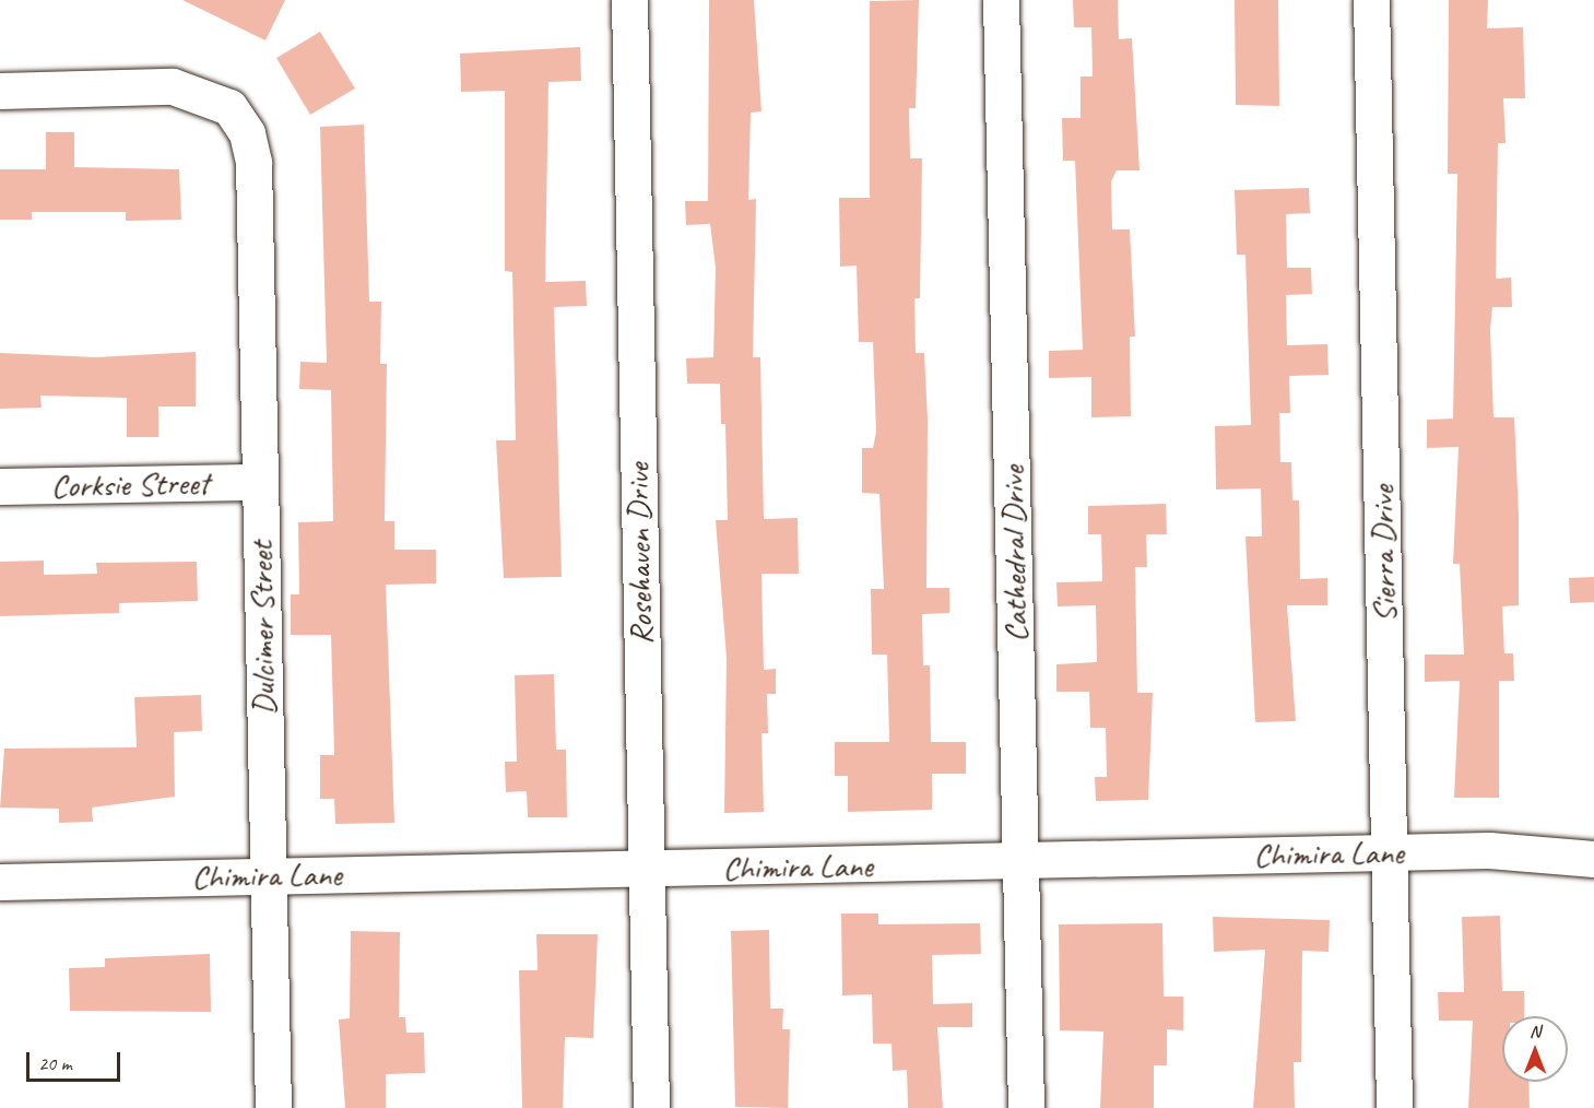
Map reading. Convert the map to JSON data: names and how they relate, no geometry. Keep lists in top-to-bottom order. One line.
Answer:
{"streets":{"street":["Corksie Street","Rosehaven Drive","Cathedral Drive","Sierra Drive","Dulcimer Street","Chimira Lane"]},"crossings":[["Corksie Street","Dulcimer Street"],["Rosehaven Drive","Chimira Lane"],["Cathedral Drive","Chimira Lane"],["Sierra Drive","Chimira Lane"],["Dulcimer Street","Chimira Lane"]],"scale_bar":"20 m","north":"top"}
